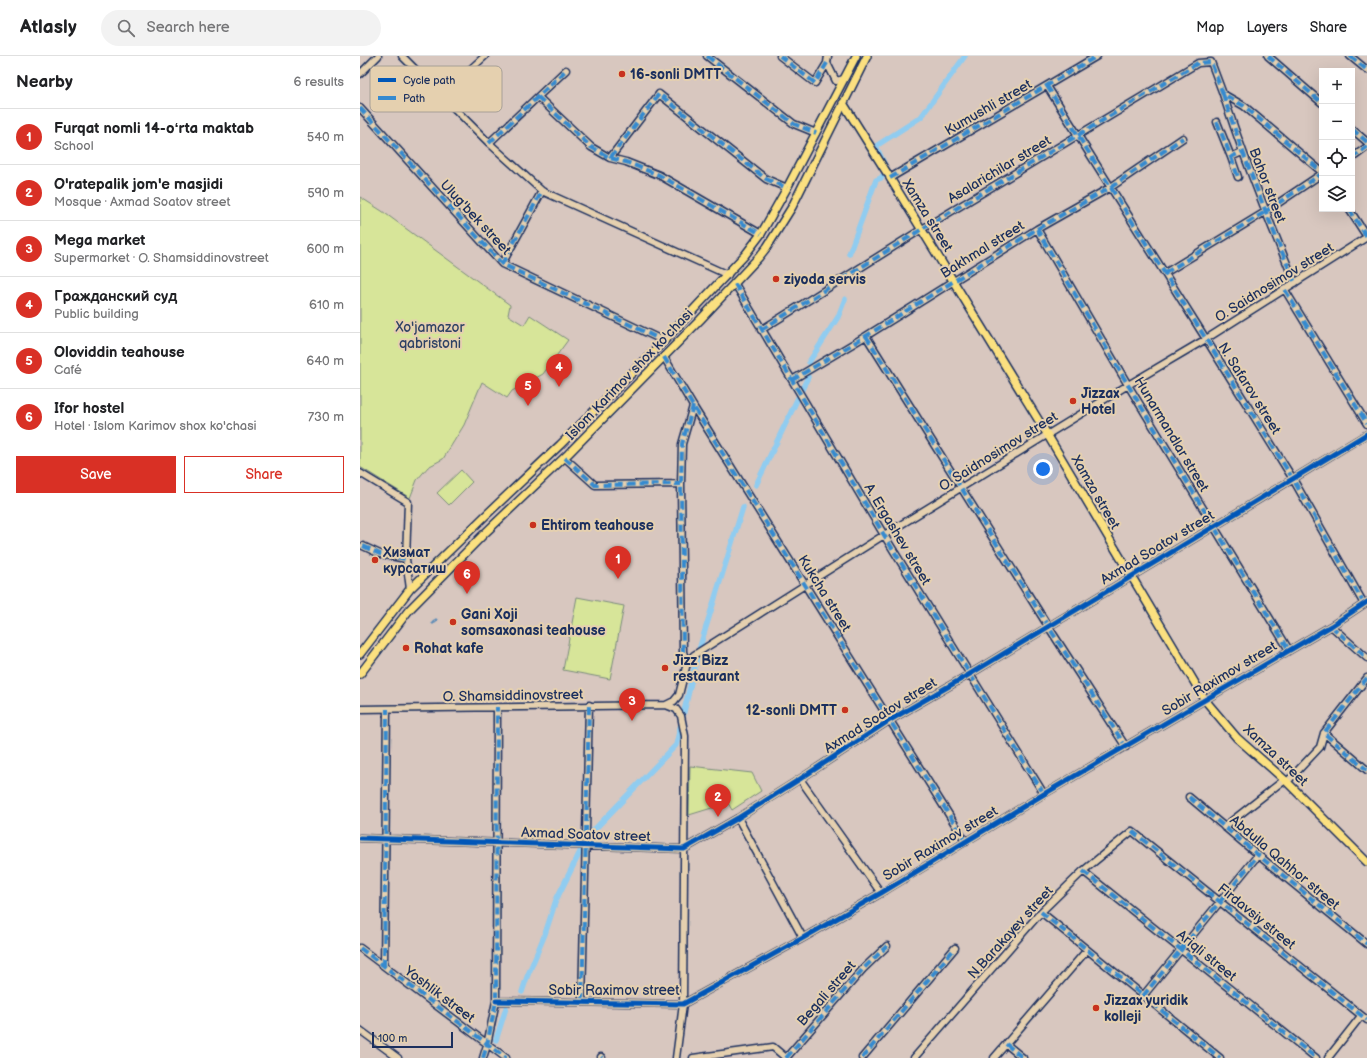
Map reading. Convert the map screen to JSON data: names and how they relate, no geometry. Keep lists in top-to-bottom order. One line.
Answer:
{"streets":{"main road":["Xamza street","Islom Karimov shox ko'chasi"],"street":["Kumushli street","Asalarichilar street","Bahor street","Ulug'bek street","Bakhmal street","O. Saidnosimov street","N. Safarov street","Hunarmandlar street","A. Ergashev street","Axmad Soatov street","Kukcha street","Sobir Raximov street","O. Shamsiddinovstreet","Abdulla Qahhor street","Firdavsiy street","N.Barakayev street","Ariqli street","Begali street","Yoshlik street"]},"crossings":[["Kumushli street","Xamza street"],["Kumushli street","N. Safarov street"],["Asalarichilar street","Bahor street"],["Asalarichilar street","Xamza street"],["Asalarichilar street","N. Safarov street"],["Asalarichilar street","A. Ergashev street"],["Bahor street","O. Saidnosimov street"],["Xamza street","Bakhmal street"],["Xamza street","O. Saidnosimov street"],["Xamza street","Islom Karimov shox ko'chasi"],["Xamza street","Axmad Soatov street"],["Xamza street","Sobir Raximov street"],["Ulug'bek street","Islom Karimov shox ko'chasi"],["Bakhmal street","N. Safarov street"],["Bakhmal street","Hunarmandlar street"],["Bakhmal street","A. Ergashev street"],["O. Saidnosimov street","N. Safarov street"],["O. Saidnosimov street","Hunarmandlar street"],["O. Saidnosimov street","A. Ergashev street"],["O. Saidnosimov street","Kukcha street"],["Islom Karimov shox ko'chasi","A. Ergashev street"],["Islom Karimov shox ko'chasi","Kukcha street"],["N. Safarov street","Axmad Soatov street"],["N. Safarov street","Sobir Raximov street"],["Hunarmandlar street","Axmad Soatov street"],["Hunarmandlar street","Sobir Raximov street"],["A. Ergashev street","Axmad Soatov street"],["A. Ergashev street","Sobir Raximov street"],["Axmad Soatov street","Kukcha street"],["Axmad Soatov street","Sobir Raximov street"],["Kukcha street","Sobir Raximov street"],["Firdavsiy street","N.Barakayev street"],["N.Barakayev street","Ariqli street"]],"parks":["Xo'jamazor qabristoni"],"places":["16-sonli DMTT","ziyoda servis","Jizzax Hotel","Ehtirom teahouse","Хизмат курсатиш","Gani Xoji somsaxonasi teahouse","Rohat kafe","Jizz Bizz restaurant","12-sonli DMTT","Jizzax yuridik kolleji"],"legend":["Cycle path","Path"],"scale_bar":"100 m","page":{"header":"Atlasly","search":"Search here","nav":["Map","Layers","Share"],"heading":["Nearby","6 results"],"map_buttons":["+","−"],"list":[{"mark":"1","name":"Furqat nomli 14-oʻrta maktab","note":"School","value":"540 m"},{"mark":"2","name":"O'ratepalik jom'e masjidi","note":"Mosque · Axmad Soatov street","value":"590 m"},{"mark":"3","name":"Mega market","note":"Supermarket · O. Shamsiddinovstreet","value":"600 m"},{"mark":"4","name":"Гражданский суд","note":"Public building","value":"610 m"},{"mark":"5","name":"Oloviddin teahouse","note":"Café","value":"640 m"},{"mark":"6","name":"Ifor hostel","note":"Hotel · Islom Karimov shox ko'chasi","value":"730 m"}],"pins":["4","5","1","6","3","2"],"buttons":["Save","Share"],"scale":"100 m"}}
